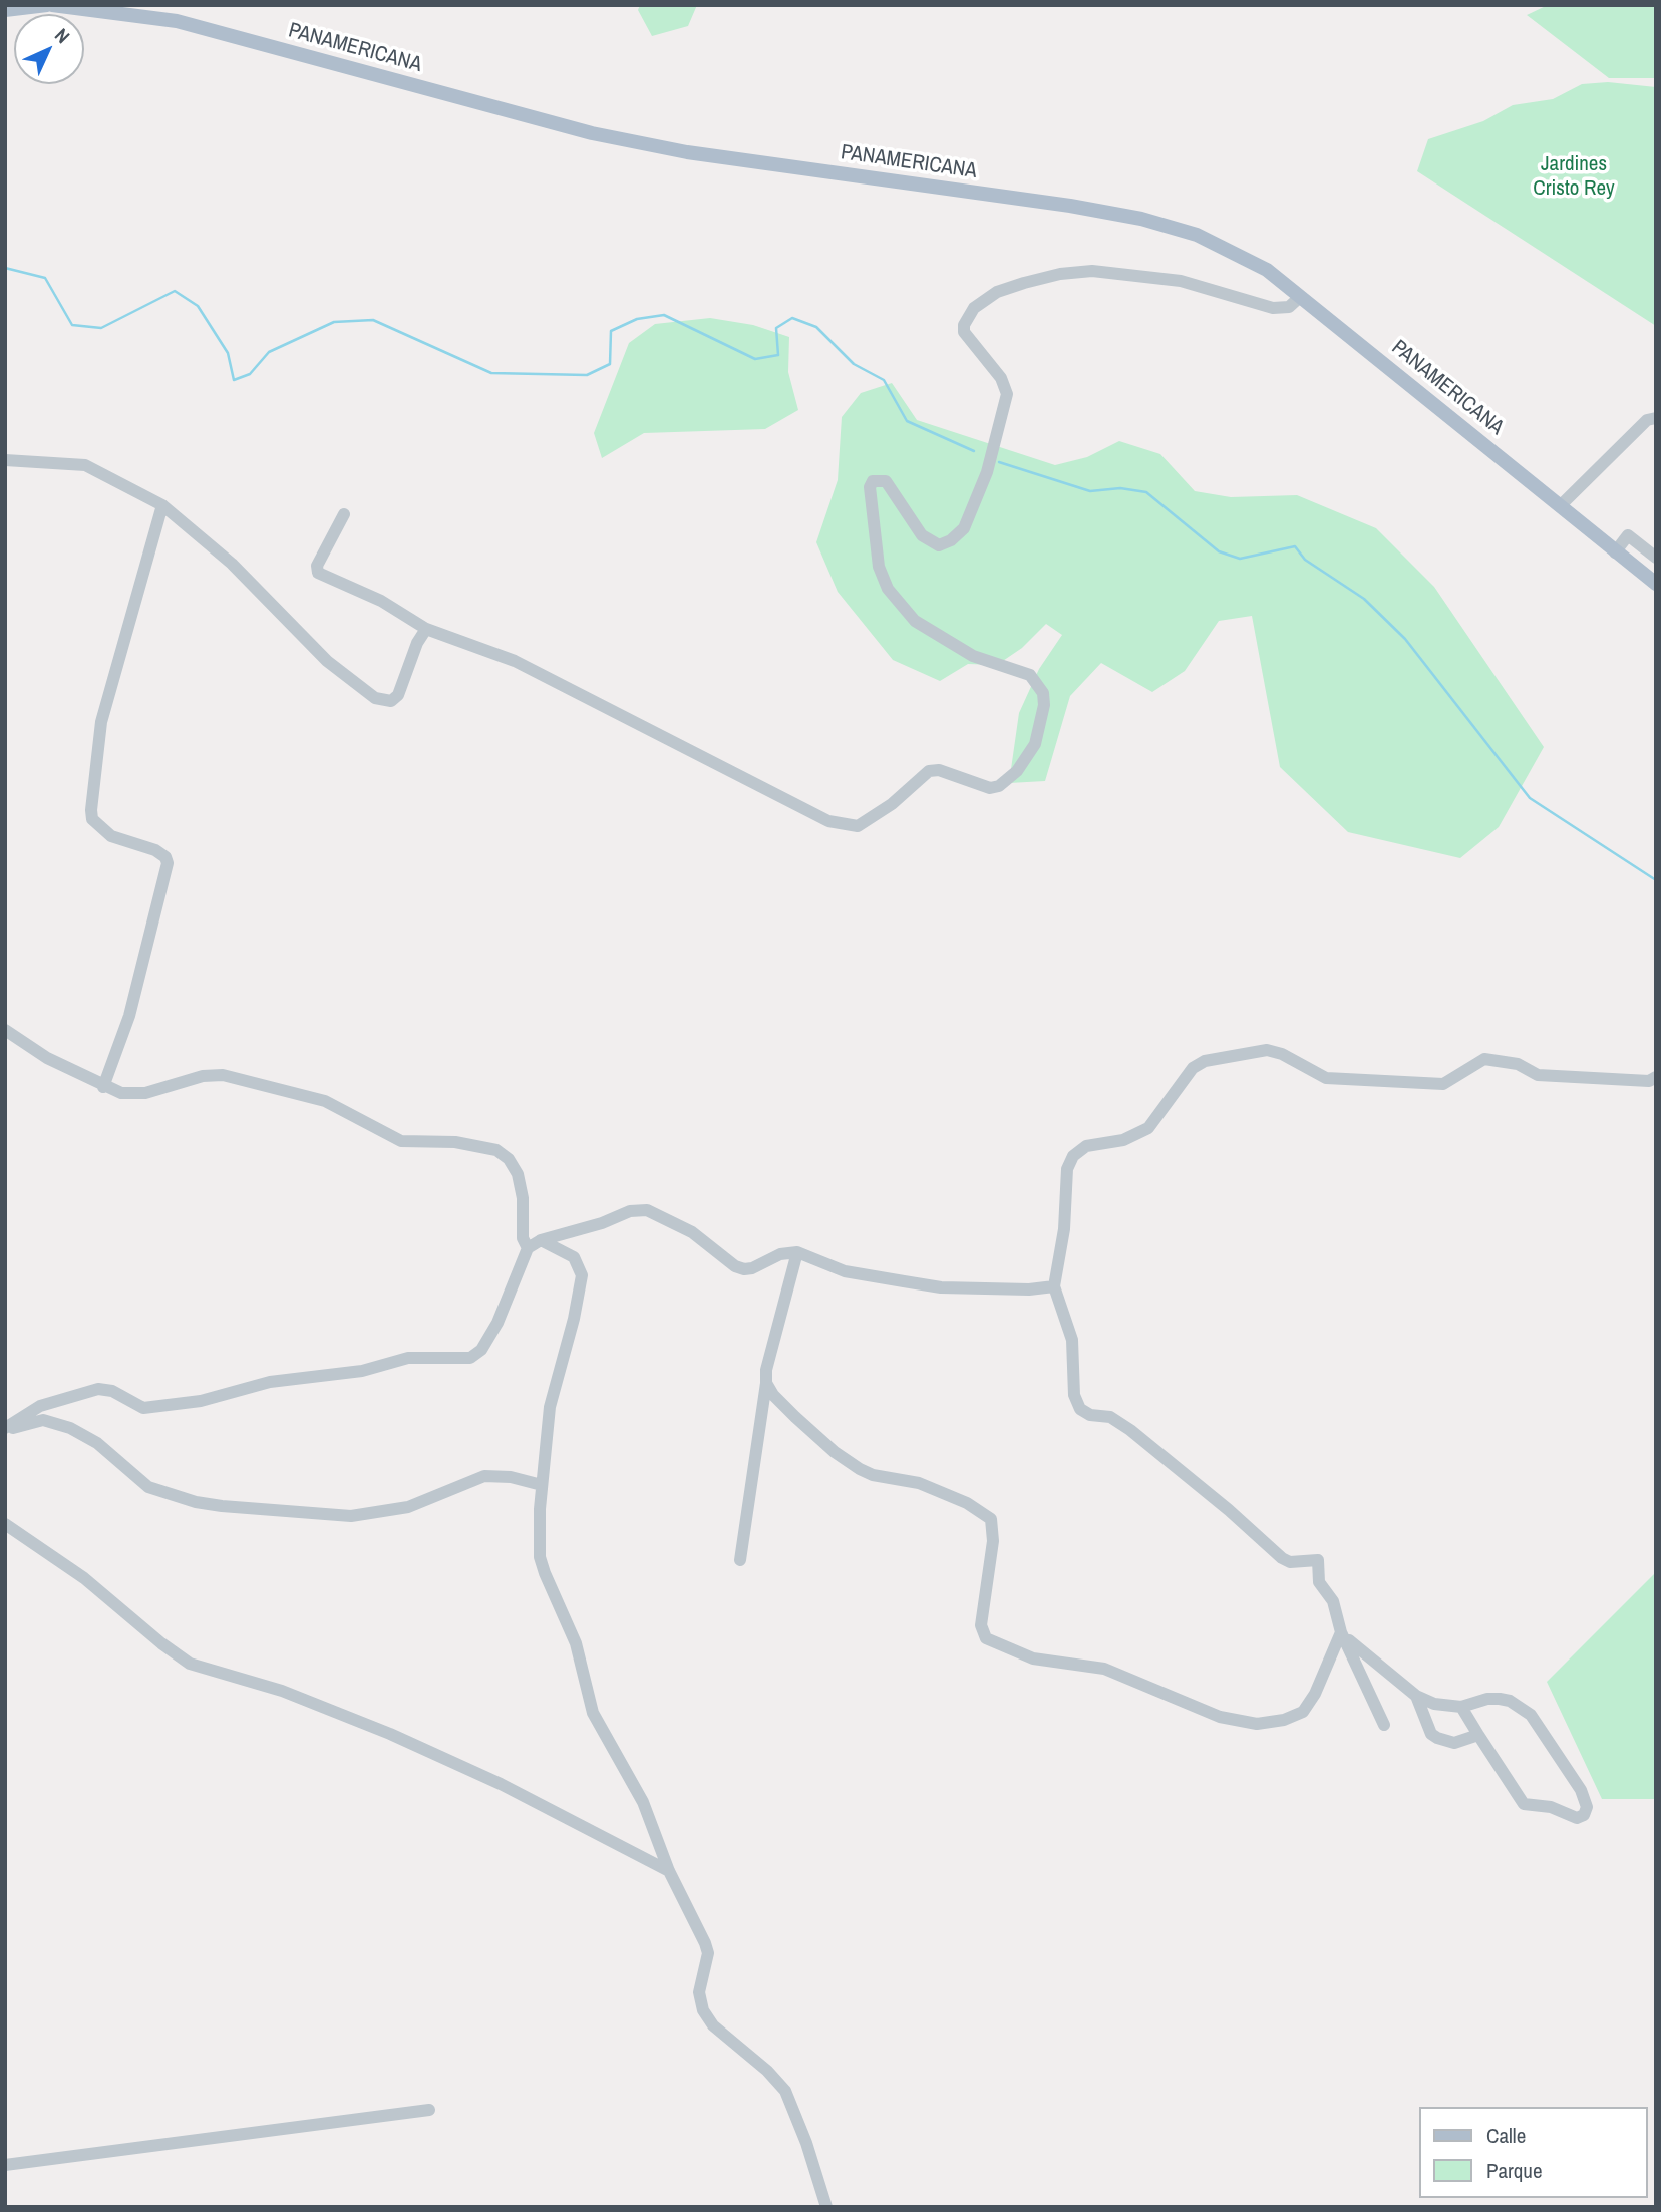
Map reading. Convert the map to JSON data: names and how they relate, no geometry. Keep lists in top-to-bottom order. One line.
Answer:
{"streets":{"main road":["PANAMERICANA"]},"parks":["Jardines Cristo Rey"],"legend":["Calle","Parque"],"north":"top right"}
